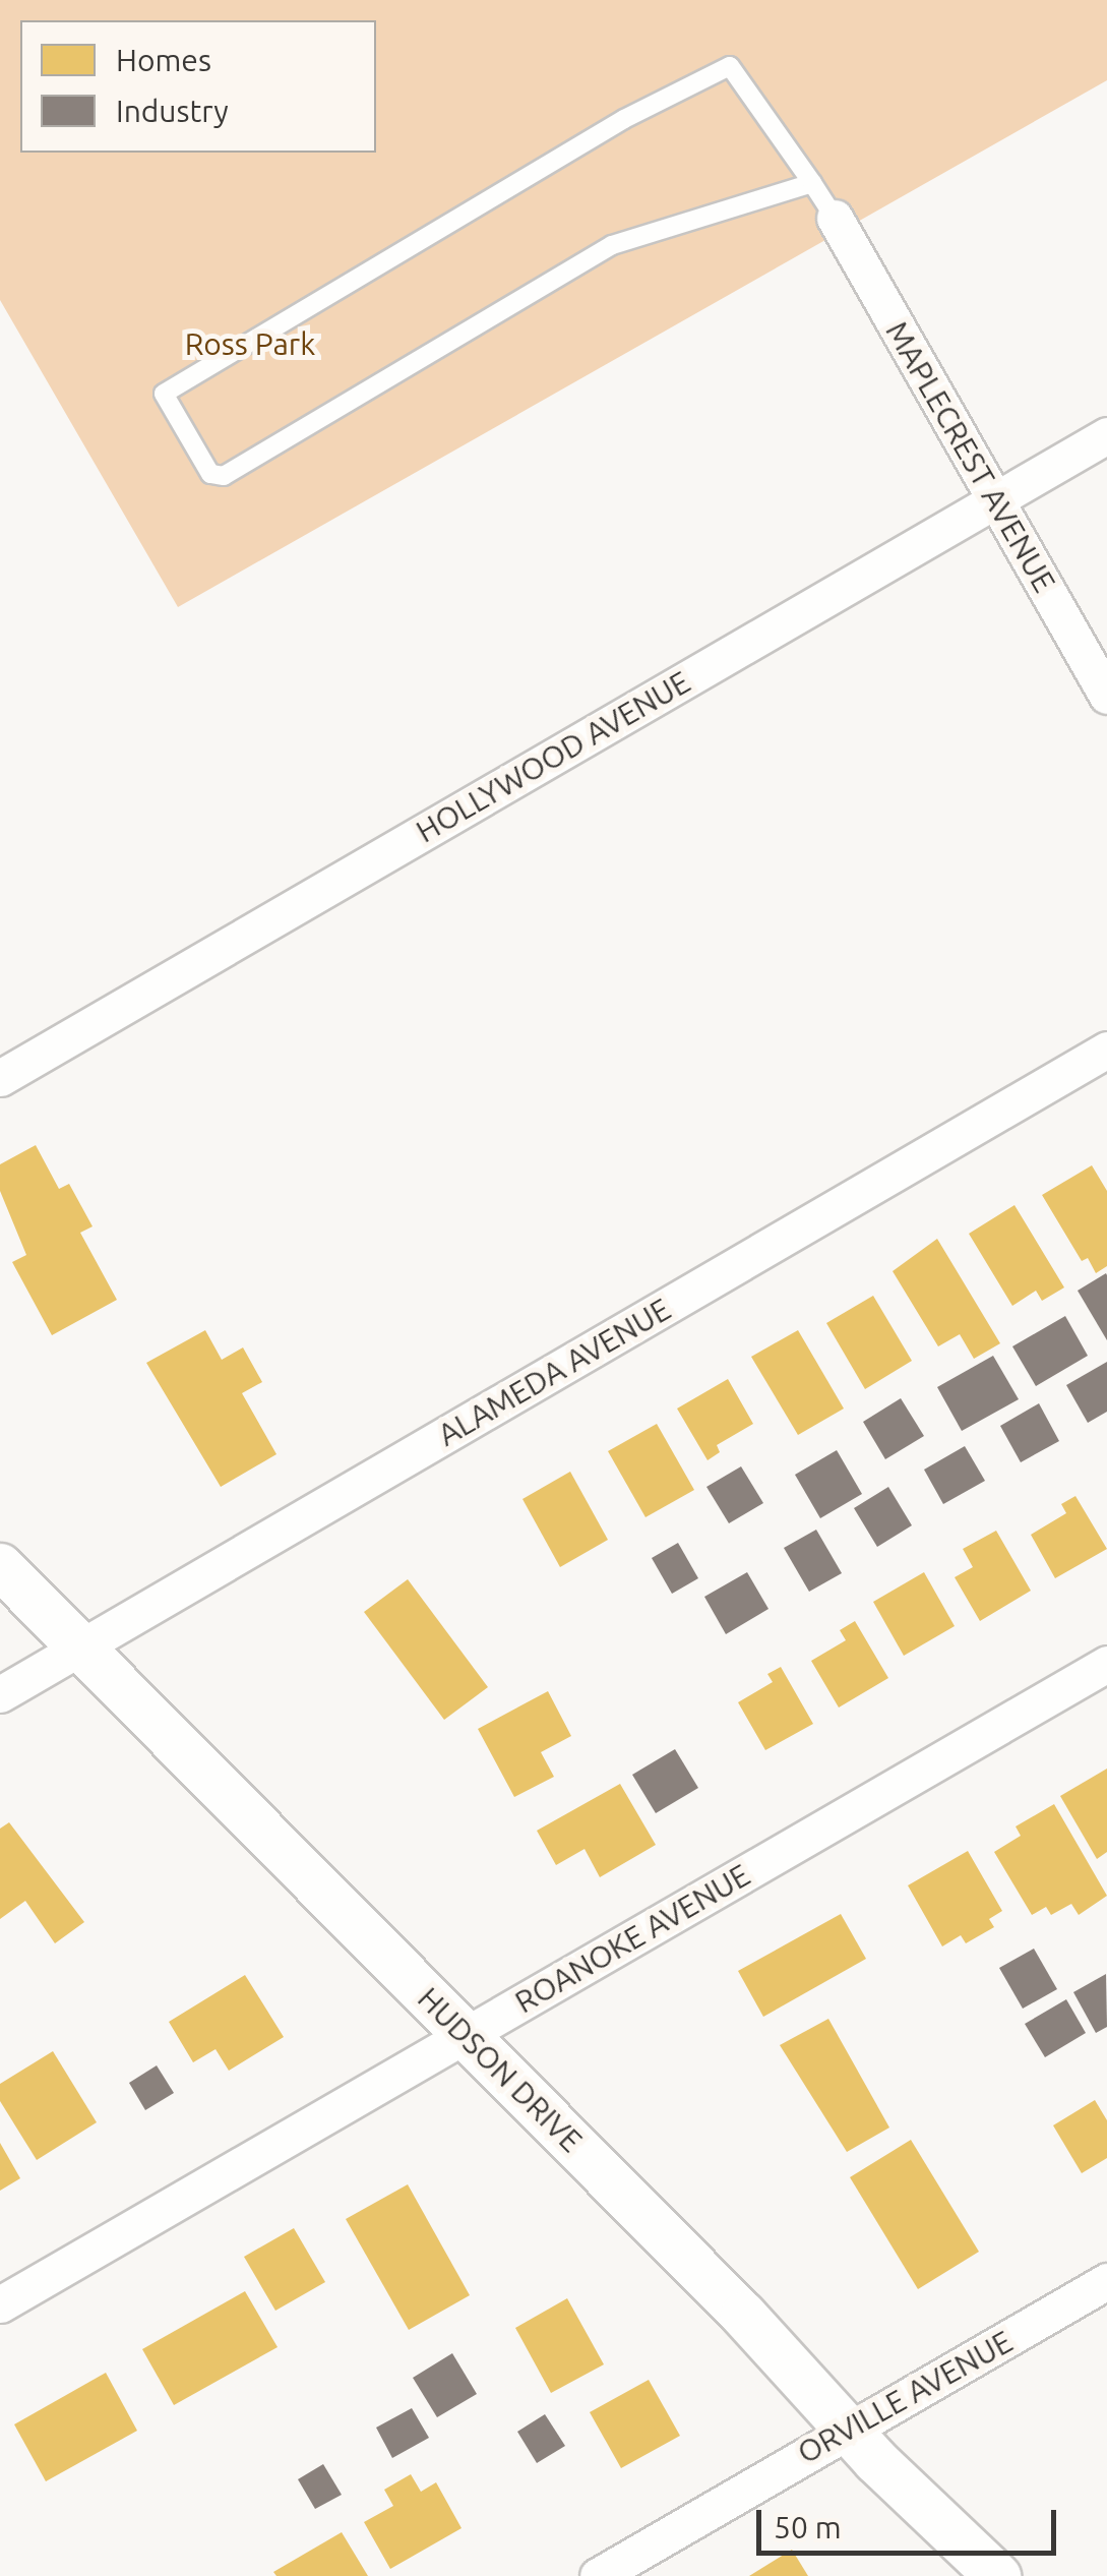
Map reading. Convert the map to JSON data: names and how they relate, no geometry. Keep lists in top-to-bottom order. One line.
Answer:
{"streets":{"street":["MAPLECREST AVENUE","HOLLYWOOD AVENUE","ALAMEDA AVENUE","ROANOKE AVENUE","HUDSON DRIVE","ORVILLE AVENUE"]},"crossings":[["MAPLECREST AVENUE","HOLLYWOOD AVENUE"],["ALAMEDA AVENUE","HUDSON DRIVE"],["ROANOKE AVENUE","HUDSON DRIVE"],["HUDSON DRIVE","ORVILLE AVENUE"]],"parks":["Ross Park"],"legend":["Homes","Industry"],"scale_bar":"50 m"}
